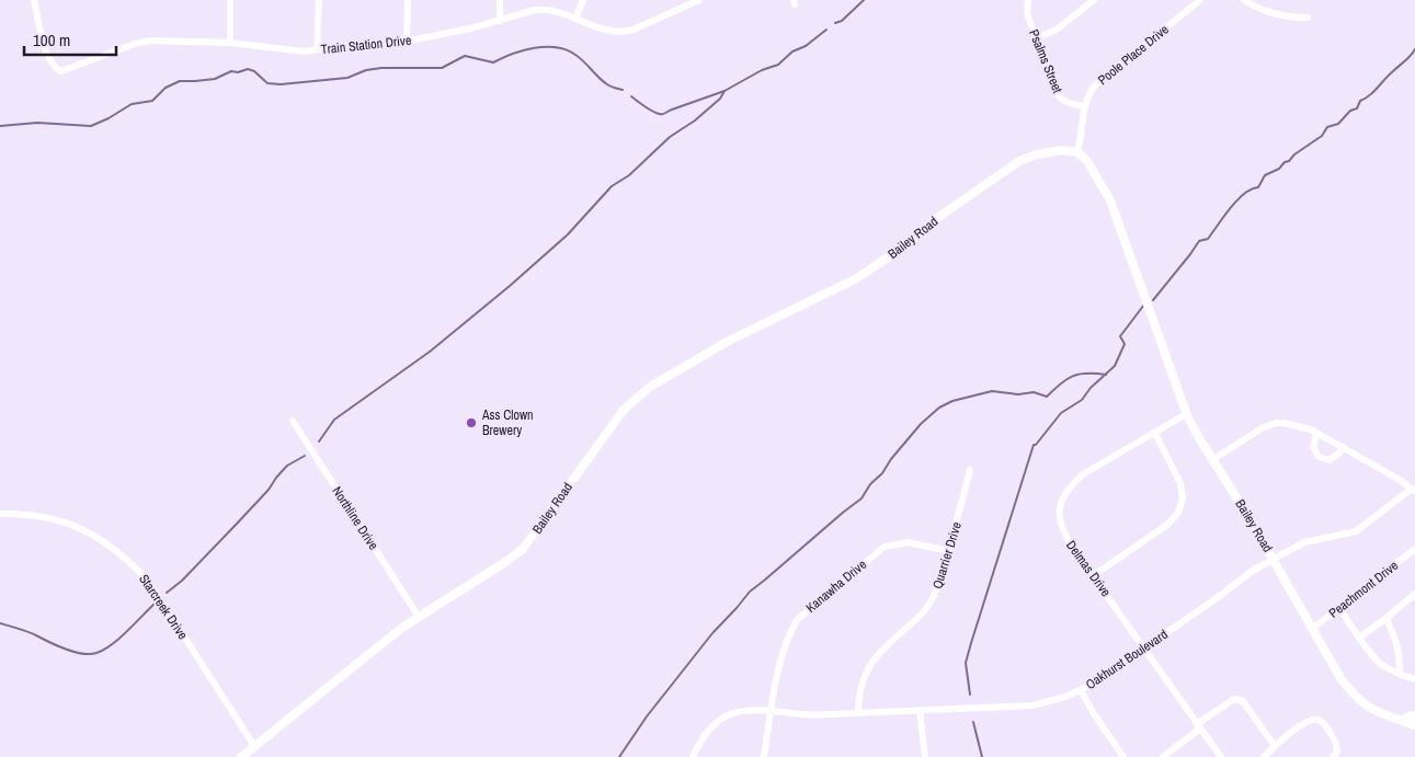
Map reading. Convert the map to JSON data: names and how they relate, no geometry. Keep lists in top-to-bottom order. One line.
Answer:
{"streets":{"street":["Train Station Drive","Poole Place Drive","Psalms Street","Bailey Road","Northline Drive","Quarrier Drive","Delmas Drive","Kanawha Drive","Peachmont Drive","Starcreek Drive","Oakhurst Boulevard"]},"crossings":[["Poole Place Drive","Psalms Street"],["Poole Place Drive","Bailey Road"],["Bailey Road","Northline Drive"],["Bailey Road","Delmas Drive"],["Bailey Road","Peachmont Drive"],["Bailey Road","Starcreek Drive"],["Bailey Road","Oakhurst Boulevard"],["Quarrier Drive","Kanawha Drive"],["Quarrier Drive","Oakhurst Boulevard"],["Delmas Drive","Oakhurst Boulevard"],["Kanawha Drive","Oakhurst Boulevard"]],"places":["Ass Clown Brewery"],"scale_bar":"100 m"}
